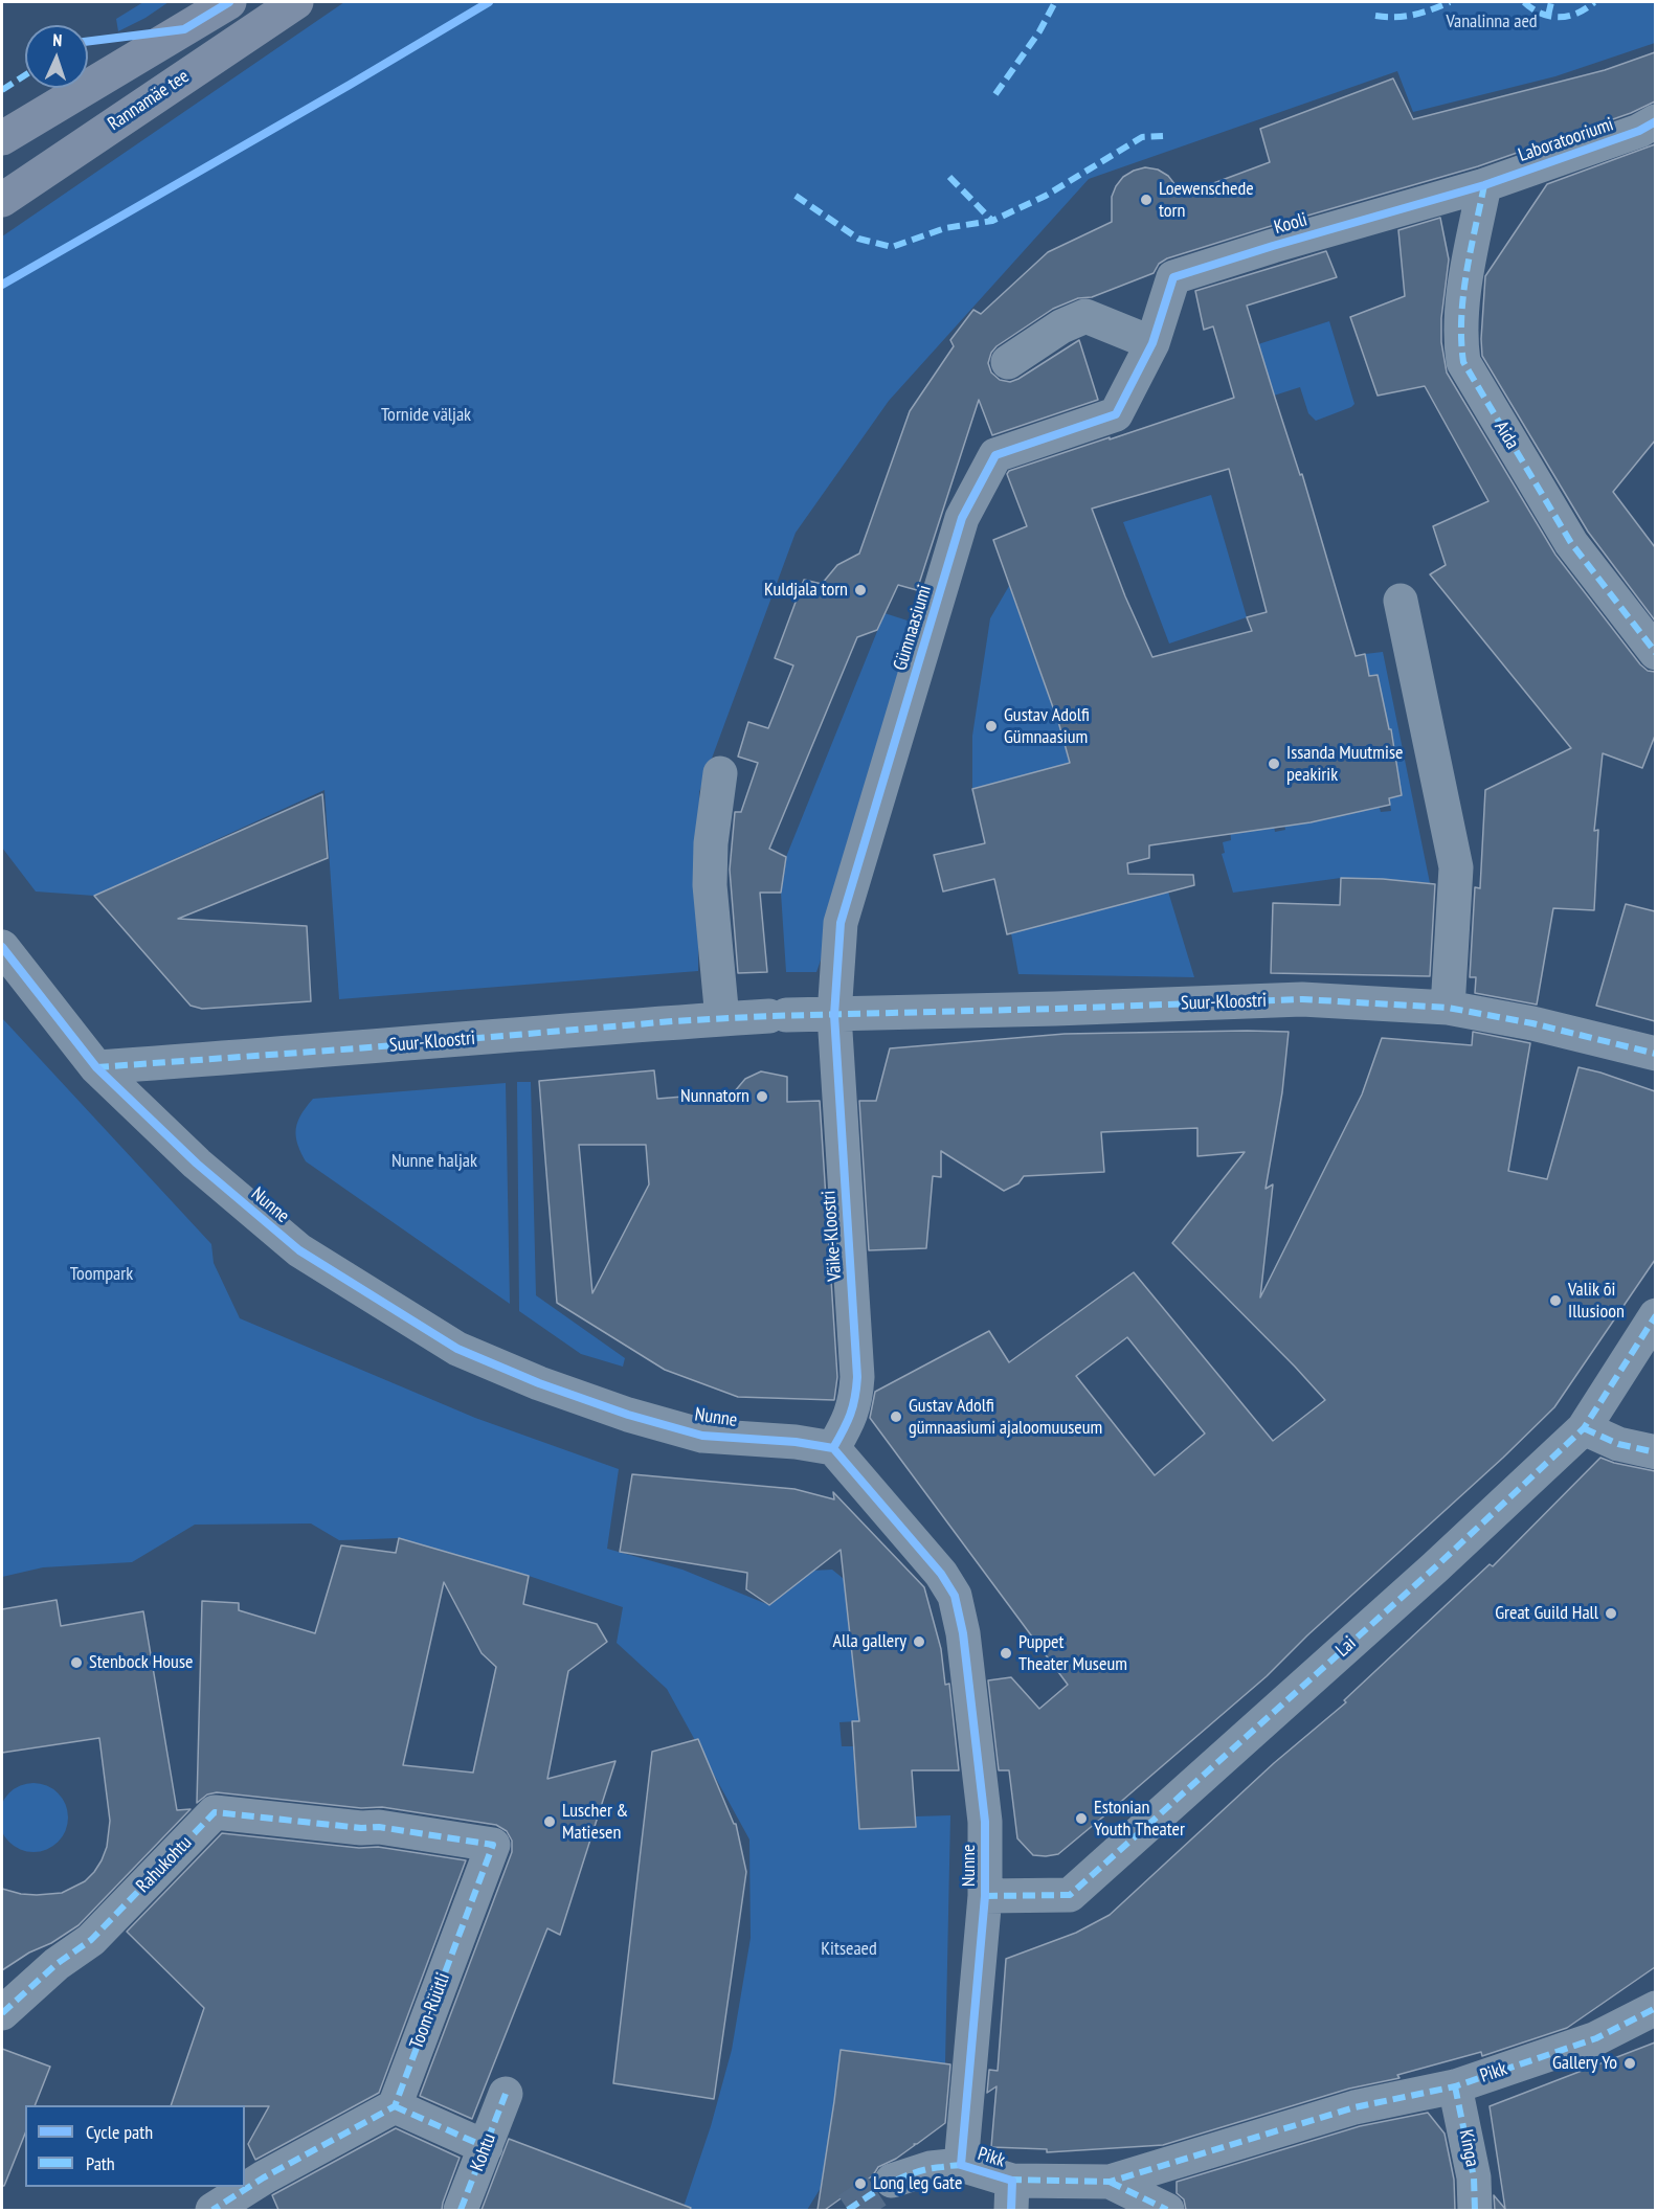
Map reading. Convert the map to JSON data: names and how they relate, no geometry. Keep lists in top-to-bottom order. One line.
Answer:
{"streets":{"main road":["Rannamäe tee"],"street":["Laboratooriumi","Kooli","Aida","Gümnaasiumi","Suur-Kloostri","Nunne","Väike-Kloostri","Lai","Rahukohtu","Toom-Rüütli","Pikk","Kinga","Kohtu"]},"crossings":[["Laboratooriumi","Kooli"],["Laboratooriumi","Aida"],["Kooli","Aida"],["Kooli","Gümnaasiumi"],["Gümnaasiumi","Suur-Kloostri"],["Gümnaasiumi","Väike-Kloostri"],["Suur-Kloostri","Nunne"],["Suur-Kloostri","Väike-Kloostri"],["Nunne","Väike-Kloostri"],["Nunne","Lai"],["Nunne","Pikk"],["Rahukohtu","Toom-Rüütli"],["Pikk","Kinga"]],"parks":["Vanalinna aed","Tornide väljak","Nunne haljak","Toompark","Kitseaed"],"places":["Loewenschede torn","Kuldjala torn","Gustav Adolfi Gümnaasium","Issanda Muutmise peakirik","Nunnatorn","Valik õi Illusioon","Gustav Adolfi gümnaasiumi ajaloomuuseum","Great Guild Hall","Alla gallery","Puppet Theater Museum","Stenbock House","Estonian Youth Theater","Luscher & Matiesen","Gallery Yo","Long leg Gate"],"legend":["Cycle path","Path"],"north":"top"}
